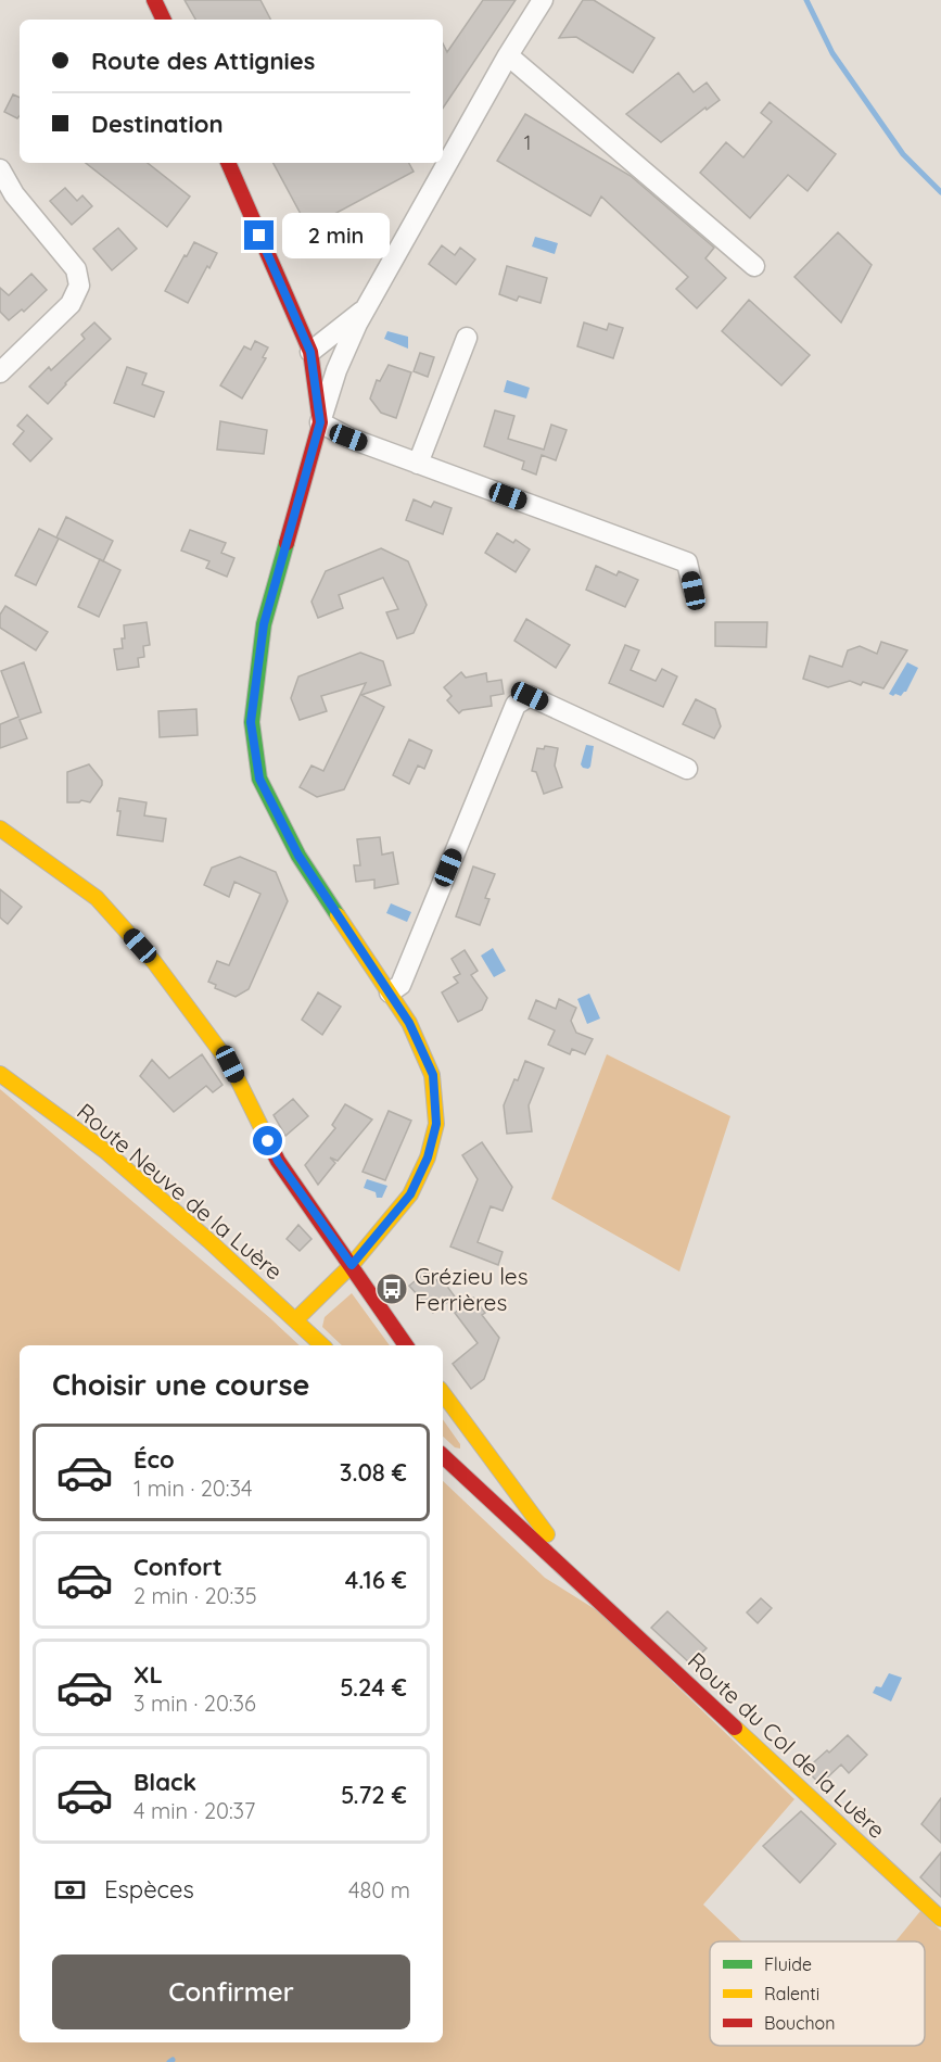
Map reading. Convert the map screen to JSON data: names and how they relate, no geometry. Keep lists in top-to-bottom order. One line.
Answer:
{"streets":{"street":["Route Neuve de la Luère","Route du Col de la Luère"]},"places":{"bus stop":["Grézieu les Ferrières"]},"house_numbers":["1"],"legend":["Fluide","Ralenti","Bouchon"],"page":{"banner":["Route des Attignies","Destination"],"bubble":"2 min","heading":"Choisir une course","list":[{"name":"Éco","note":"1 min · 20:34","value":"3.08 €"},{"name":"Confort","note":"2 min · 20:35","value":"4.16 €"},{"name":"XL","note":"3 min · 20:36","value":"5.24 €"},{"name":"Black","note":"4 min · 20:37","value":"5.72 €"}],"pay":["Espèces","480 m"],"buttons":"Confirmer"}}
